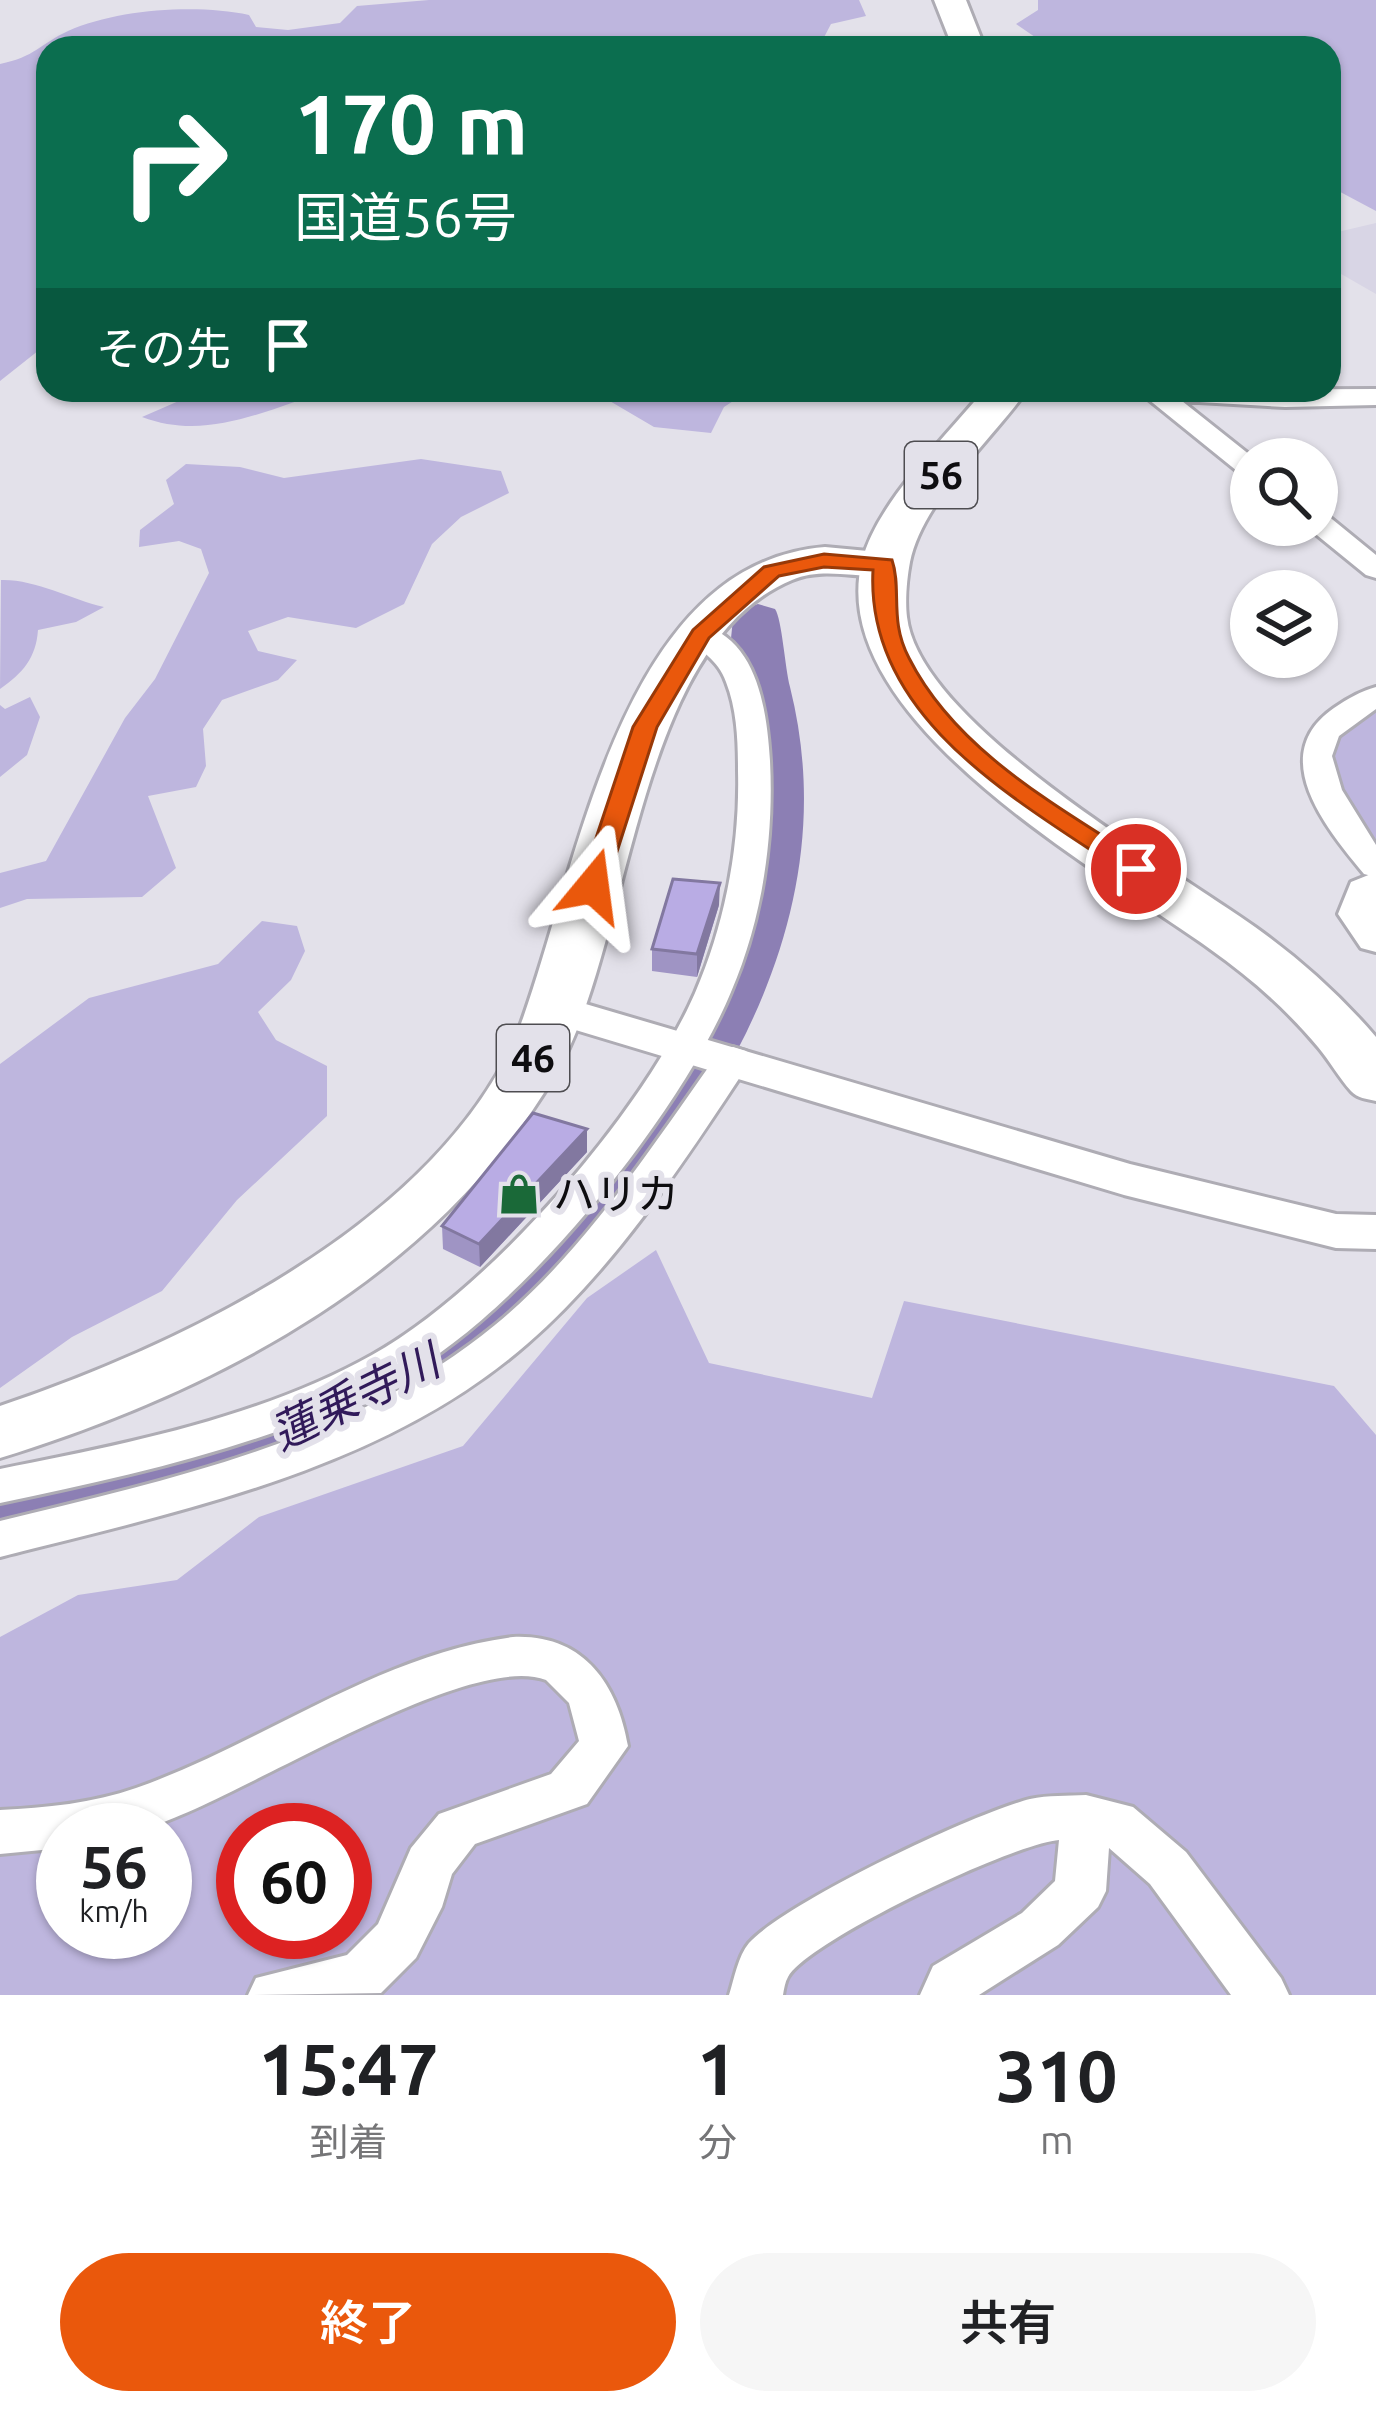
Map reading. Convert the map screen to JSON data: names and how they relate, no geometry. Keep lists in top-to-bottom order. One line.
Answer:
{"streets":{"highway":["56"],"main road":["46"]},"crossings":[["56","46"]],"water":["蓮乗寺川"],"places":{"shop":["ハリカ"]},"page":{"turn":["170 m","国道56号"],"then":"その先","speed":"56 km/h","limit":"60","eta":["15:47","到着","1","分","310","m"],"buttons":["終了","共有"]}}
